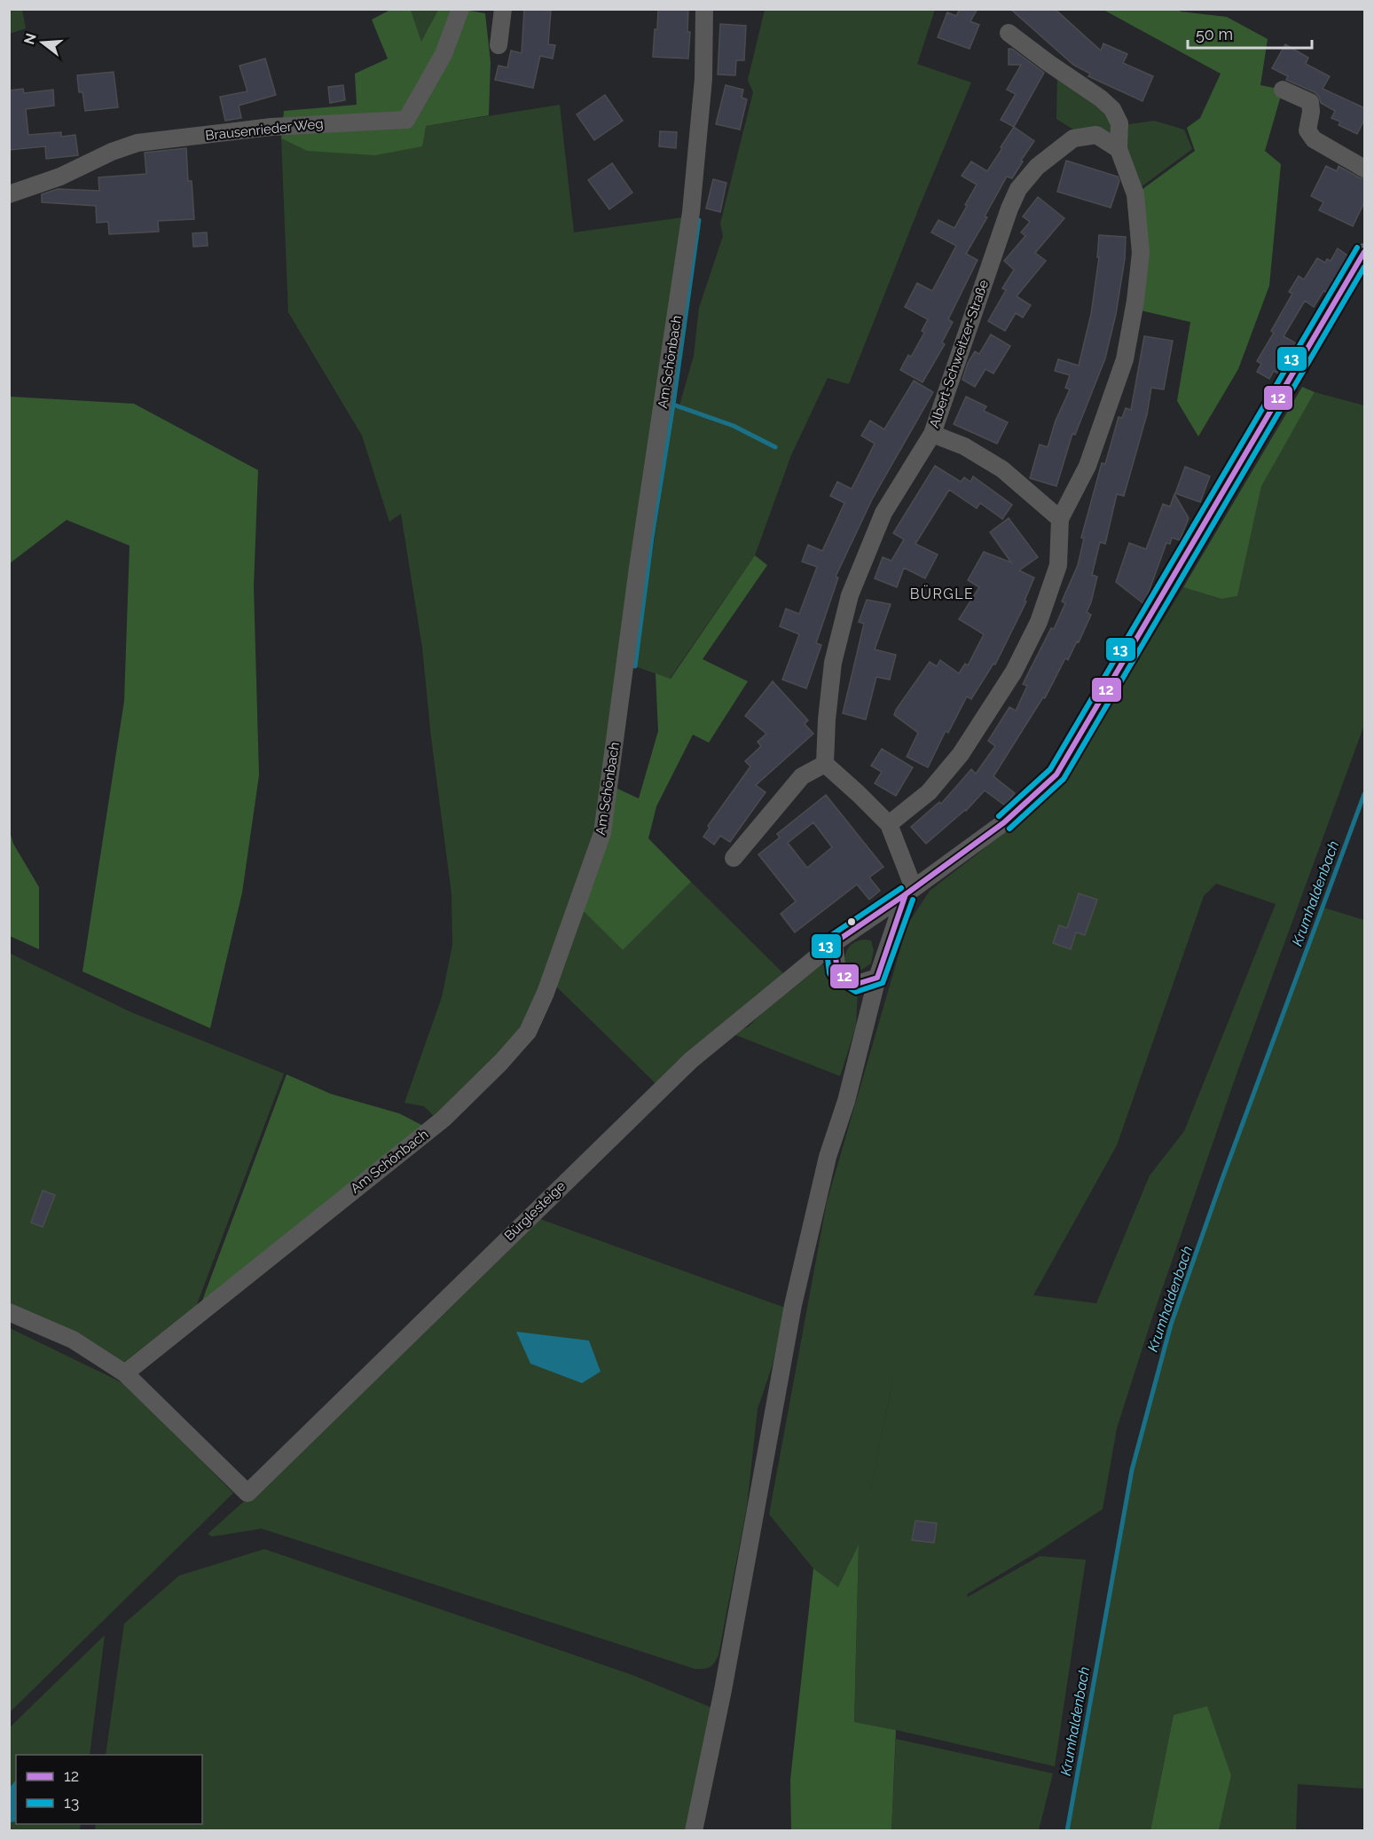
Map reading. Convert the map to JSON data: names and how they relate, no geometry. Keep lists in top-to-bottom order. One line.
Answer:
{"streets":{"street":["Brausenrieder Weg","Albert-Schweitzer-Straße","Am Schönbach","Bürglesteige"]},"crossings":[["Am Schönbach","Bürglesteige"]],"districts":["BÜRGLE"],"water":["Krumhaldenbach"],"lines":["transit line 13","transit line 12"],"legend":["12","13"],"scale_bar":"50 m","north":"left"}
